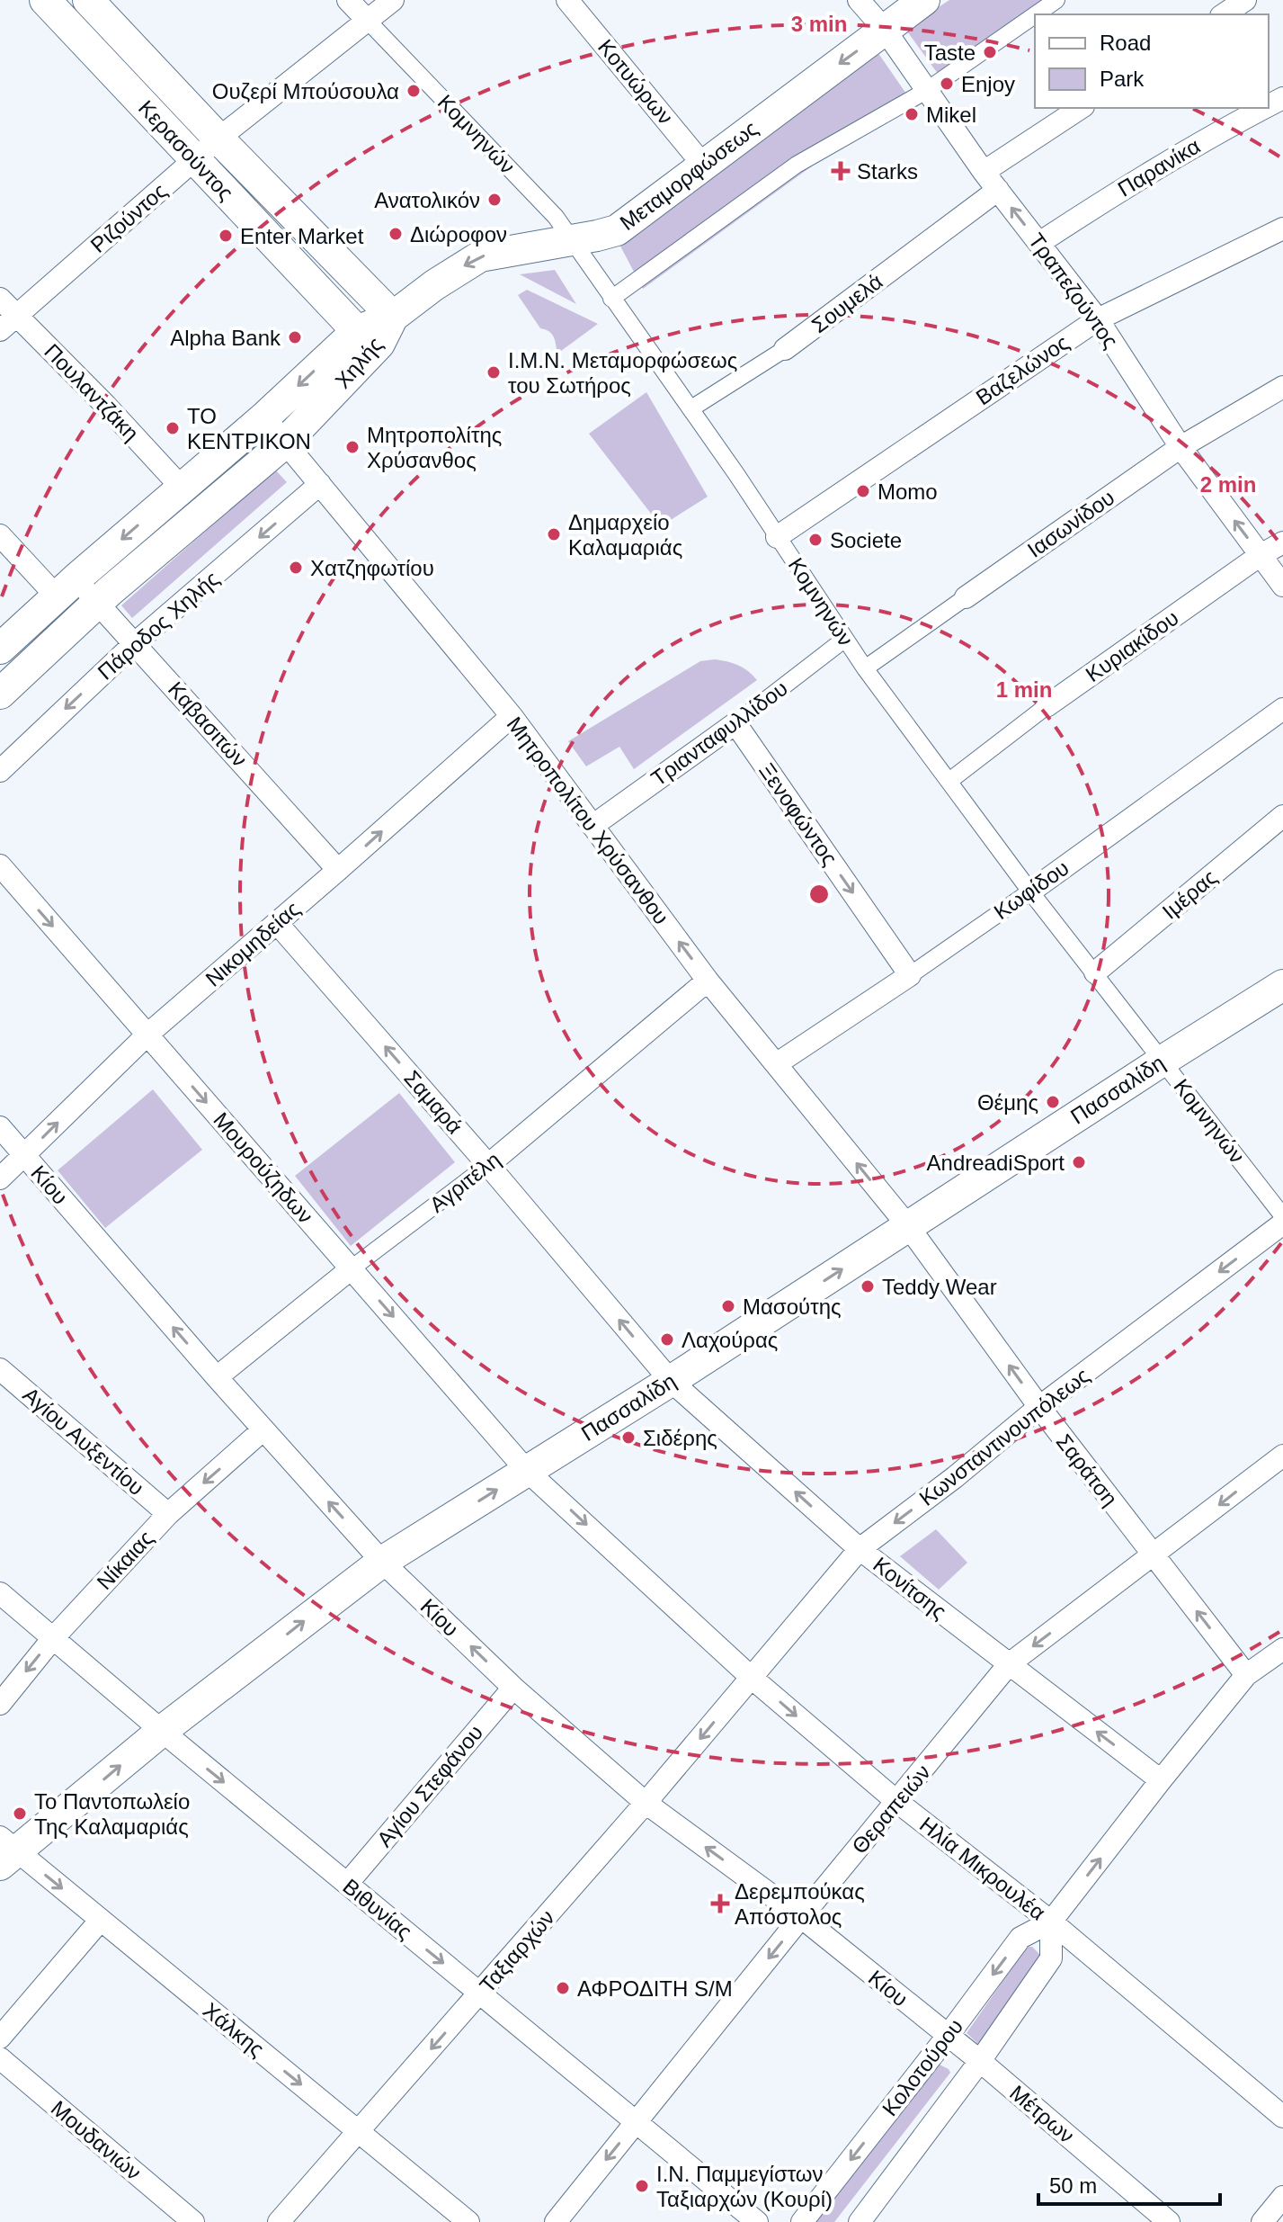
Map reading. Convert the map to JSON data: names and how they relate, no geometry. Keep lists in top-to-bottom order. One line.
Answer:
{"streets":{"main road":["Κερασούντος","Μεταμορφώσεως","Χηλής","Πασσαλίδη"],"street":["Κοτυώρων","Κομνηνών","Παρανίκα","Ριζούντος","Τραπεζούντος","Σουμελά","Βαζελώνος","Πουλαντζάκη","Ιασωνίδου","Πάροδος Χηλής","Κυριακίδου","Καβασιτών","Τριανταφυλλίδου","Ξενοφώντος","Μητροπολίτου Χρύσανθου","Κωφίδου","Ιμέρας","Νικομηδείας","Σαμαρά","Μουρούζηδων","Αγριτέλη","Κίου","Κωνσταντινουπόλεως","Αγίου Αυξεντίου","Σαράτση","Νίκαιας","Κονίτσης","Αγίου Στεφάνου","Θεραπειών","Ηλία Μικρουλέα","Βιθυνίας","Ταξιαρχών","Χάλκης","Κολοτούρου","Μέτρων","Μουδανιών"]},"crossings":[["Κοτυώρων","Μεταμορφώσεως"],["Κομνηνών","Μεταμορφώσεως"],["Κομνηνών","Ριζούντος"],["Κομνηνών","Σουμελά"],["Κομνηνών","Βαζελώνος"],["Κομνηνών","Ιασωνίδου"],["Κομνηνών","Κυριακίδου"],["Κομνηνών","Τριανταφυλλίδου"],["Κομνηνών","Κωφίδου"],["Κομνηνών","Ιμέρας"],["Κομνηνών","Πασσαλίδη"],["Κερασούντος","Μεταμορφώσεως"],["Κερασούντος","Ριζούντος"],["Κερασούντος","Χηλής"],["Παρανίκα","Τραπεζούντος"],["Μεταμορφώσεως","Τραπεζούντος"],["Μεταμορφώσεως","Χηλής"],["Ριζούντος","Πουλαντζάκη"],["Τραπεζούντος","Σουμελά"],["Τραπεζούντος","Βαζελώνος"],["Τραπεζούντος","Ιασωνίδου"],["Τραπεζούντος","Κυριακίδου"],["Χηλής","Πουλαντζάκη"],["Χηλής","Καβασιτών"],["Χηλής","Μητροπολίτου Χρύσανθου"],["Πάροδος Χηλής","Καβασιτών"],["Πάροδος Χηλής","Μητροπολίτου Χρύσανθου"],["Καβασιτών","Νικομηδείας"],["Τριανταφυλλίδου","Ξενοφώντος"],["Τριανταφυλλίδου","Μητροπολίτου Χρύσανθου"],["Ξενοφώντος","Κωφίδου"],["Μητροπολίτου Χρύσανθου","Κωφίδου"],["Μητροπολίτου Χρύσανθου","Νικομηδείας"],["Μητροπολίτου Χρύσανθου","Πασσαλίδη"],["Μητροπολίτου Χρύσανθου","Αγριτέλη"],["Μητροπολίτου Χρύσανθου","Σαράτση"],["Νικομηδείας","Σαμαρά"],["Νικομηδείας","Μουρούζηδων"],["Νικομηδείας","Κίου"],["Πασσαλίδη","Σαμαρά"],["Πασσαλίδη","Μουρούζηδων"],["Πασσαλίδη","Κίου"],["Πασσαλίδη","Σαράτση"],["Πασσαλίδη","Κονίτσης"],["Πασσαλίδη","Ηλία Μικρουλέα"],["Πασσαλίδη","Βιθυνίας"],["Πασσαλίδη","Χάλκης"],["Σαμαρά","Αγριτέλη"],["Σαμαρά","Κονίτσης"],["Μουρούζηδων","Αγριτέλη"],["Μουρούζηδων","Ηλία Μικρουλέα"],["Αγριτέλη","Κίου"],["Κίου","Νίκαιας"],["Κίου","Αγίου Στεφάνου"],["Κίου","Θεραπειών"],["Κίου","Ταξιαρχών"],["Κίου","Κολοτούρου"],["Κίου","Μέτρων"],["Κωνσταντινουπόλεως","Σαράτση"],["Κωνσταντινουπόλεως","Κονίτσης"],["Κωνσταντινουπόλεως","Ηλία Μικρουλέα"],["Κωνσταντινουπόλεως","Ταξιαρχών"],["Αγίου Αυξεντίου","Νίκαιας"],["Σαράτση","Θεραπειών"],["Σαράτση","Κολοτούρου"],["Νίκαιας","Βιθυνίας"],["Κονίτσης","Θεραπειών"],["Κονίτσης","Κολοτούρου"],["Αγίου Στεφάνου","Βιθυνίας"],["Θεραπειών","Ηλία Μικρουλέα"],["Θεραπειών","Βιθυνίας"],["Ηλία Μικρουλέα","Ταξιαρχών"],["Ηλία Μικρουλέα","Κολοτούρου"],["Βιθυνίας","Ταξιαρχών"],["Ταξιαρχών","Χάλκης"],["Κολοτούρου","Μέτρων"]],"one_way":["Μεταμορφώσεως","Πάροδος Χηλής","Ξενοφώντος","Μητροπολίτου Χρύσανθου","Νικομηδείας","Πασσαλίδη","Σαμαρά","Μουρούζηδων","Κίου","Κωνσταντινουπόλεως","Σαράτση","Νίκαιας","Κονίτσης","Θεραπειών","Ηλία Μικρουλέα","Βιθυνίας","Ταξιαρχών","Χάλκης"],"places":{"other":["Taste","Enjoy","Ουζερί Μπούσουλα","Mikel","Ανατολικόν","Διώροφον","Enter Market","Alpha Bank","Ι.Μ.Ν. Μεταμορφώσεως του Σωτήρος","ΤΟ ΚΕΝΤΡΙΚΟΝ","Μητροπολίτης Χρύσανθος","Momo","Δημαρχείο Καλαμαριάς","Societe","Χατζηφωτίου","Θέμης","AndreadiSport","Teddy Wear","Μασούτης","Λαχούρας","Σιδέρης","Το Παντοπωλείο Της Καλαμαριάς","ΑΦΡΟΔΙΤΗ S/M","Ι.Ν. Παμμεγίστων Ταξιαρχών (Κουρί)"],"health":["Starks","Δερεμπούκας Απόστολος"]},"legend":["Road","Park"],"scale_bar":"50 m","rings":["3 min","2 min","1 min"]}
